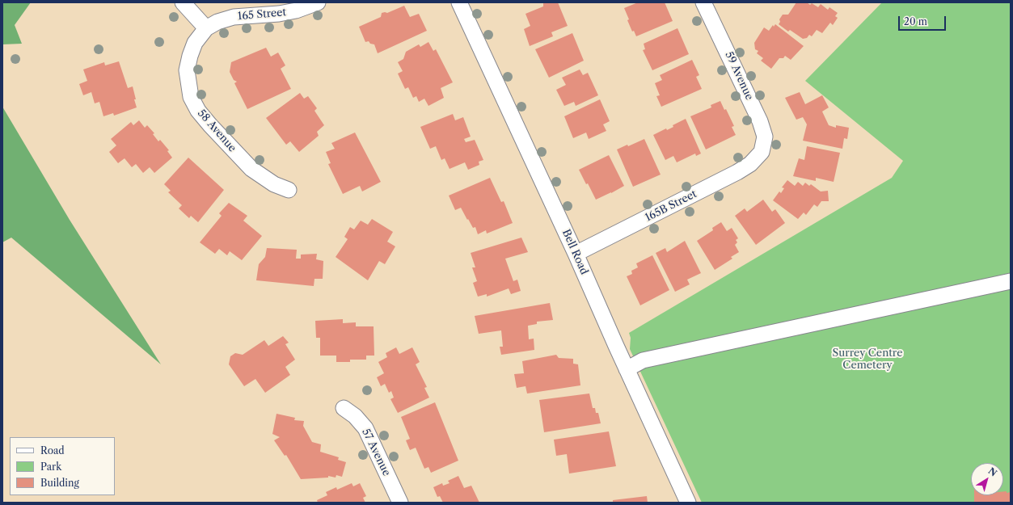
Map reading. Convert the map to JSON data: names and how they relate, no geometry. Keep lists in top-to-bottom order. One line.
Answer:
{"streets":{"street":["165 Street","59 Avenue","58 Avenue","165B Street","Bell Road","57 Avenue"]},"crossings":[["165 Street","58 Avenue"],["59 Avenue","165B Street"],["165B Street","Bell Road"]],"parks":["Surrey Centre Cemetery"],"legend":["Road","Park","Building"],"scale_bar":"20 m","north":"top right"}
